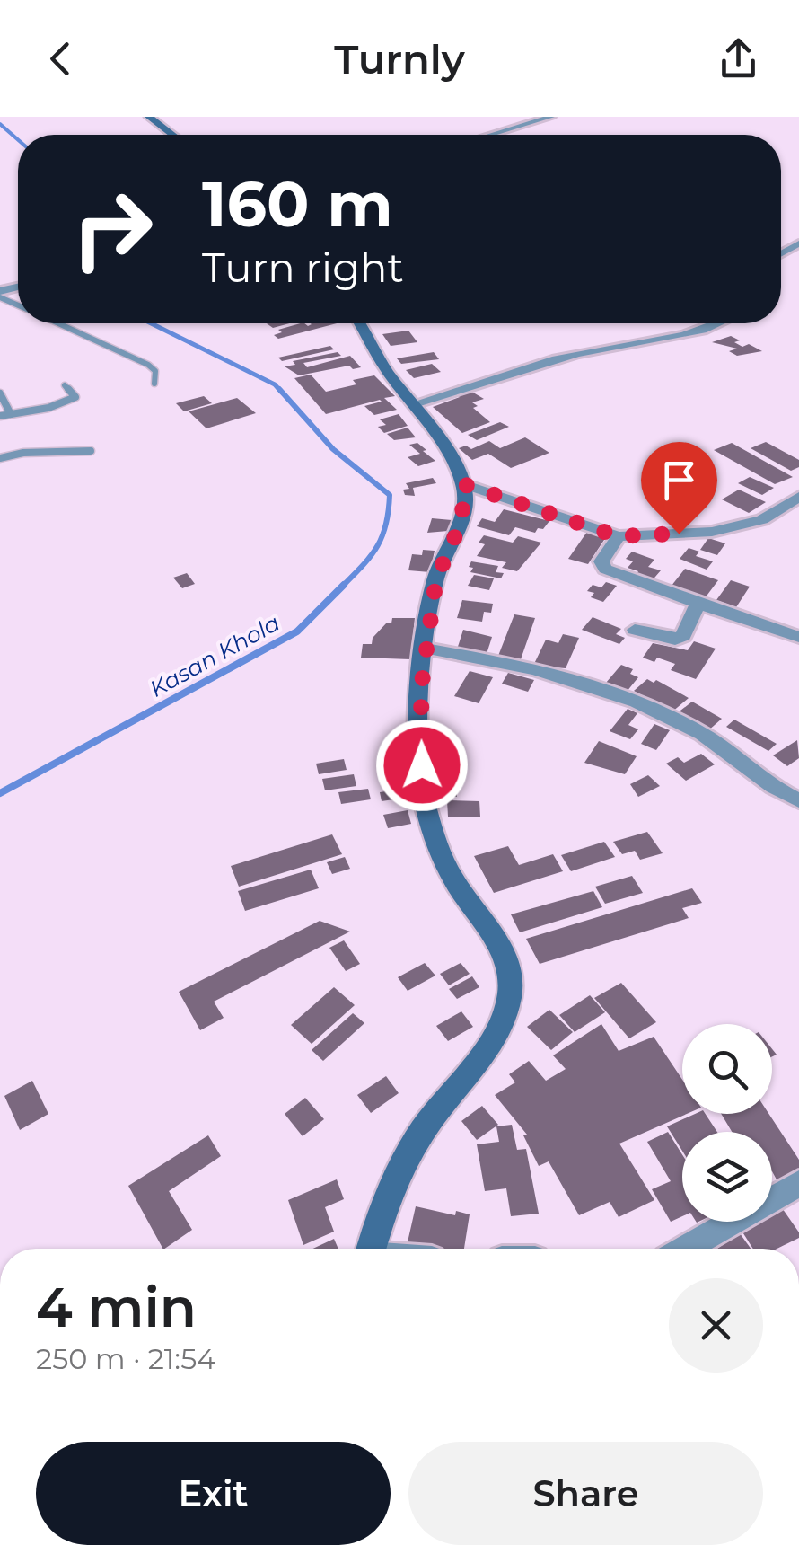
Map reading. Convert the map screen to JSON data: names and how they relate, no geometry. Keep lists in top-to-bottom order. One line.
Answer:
{"water":["Kasan Khola"],"page":{"header":"Turnly","turn":["160 m","Turn right"],"heading":["4 min","250 m · 21:54"],"buttons":["Exit","Share"]}}
